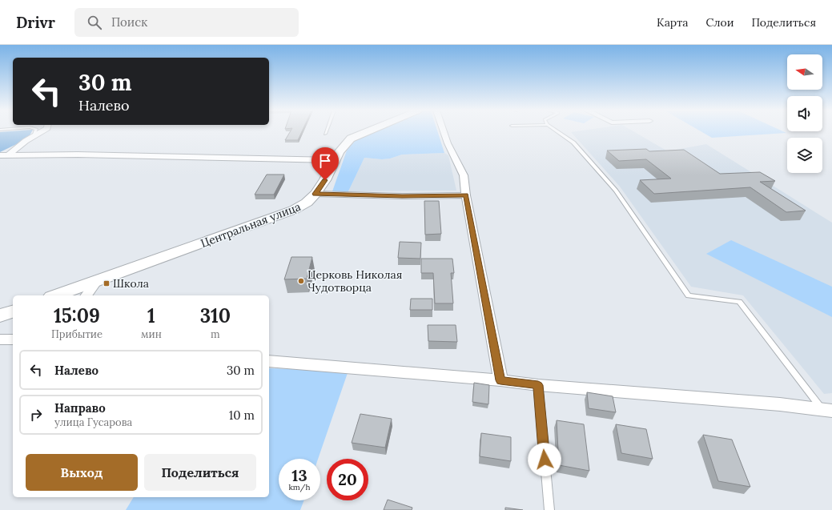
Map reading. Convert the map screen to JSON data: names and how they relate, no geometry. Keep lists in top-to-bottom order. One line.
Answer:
{"streets":{"main road":["Центральная улица"]},"places":{"other":["Церковь Николая Чудотворца"],"transit":["Школа"]},"north":"left","page":{"header":"Drivr","search":"Поиск","nav":["Карта","Слои","Поделиться"],"turn":["30 m","Налево"],"eta":["15:09","Прибытие","1","мин","310","m"],"list":[{"name":"Налево","value":"30 m"},{"name":"Направо","note":"улица Гусарова","value":"10 m"}],"buttons":["Выход","Поделиться"],"speed":"13 km/h","limit":"20"}}
